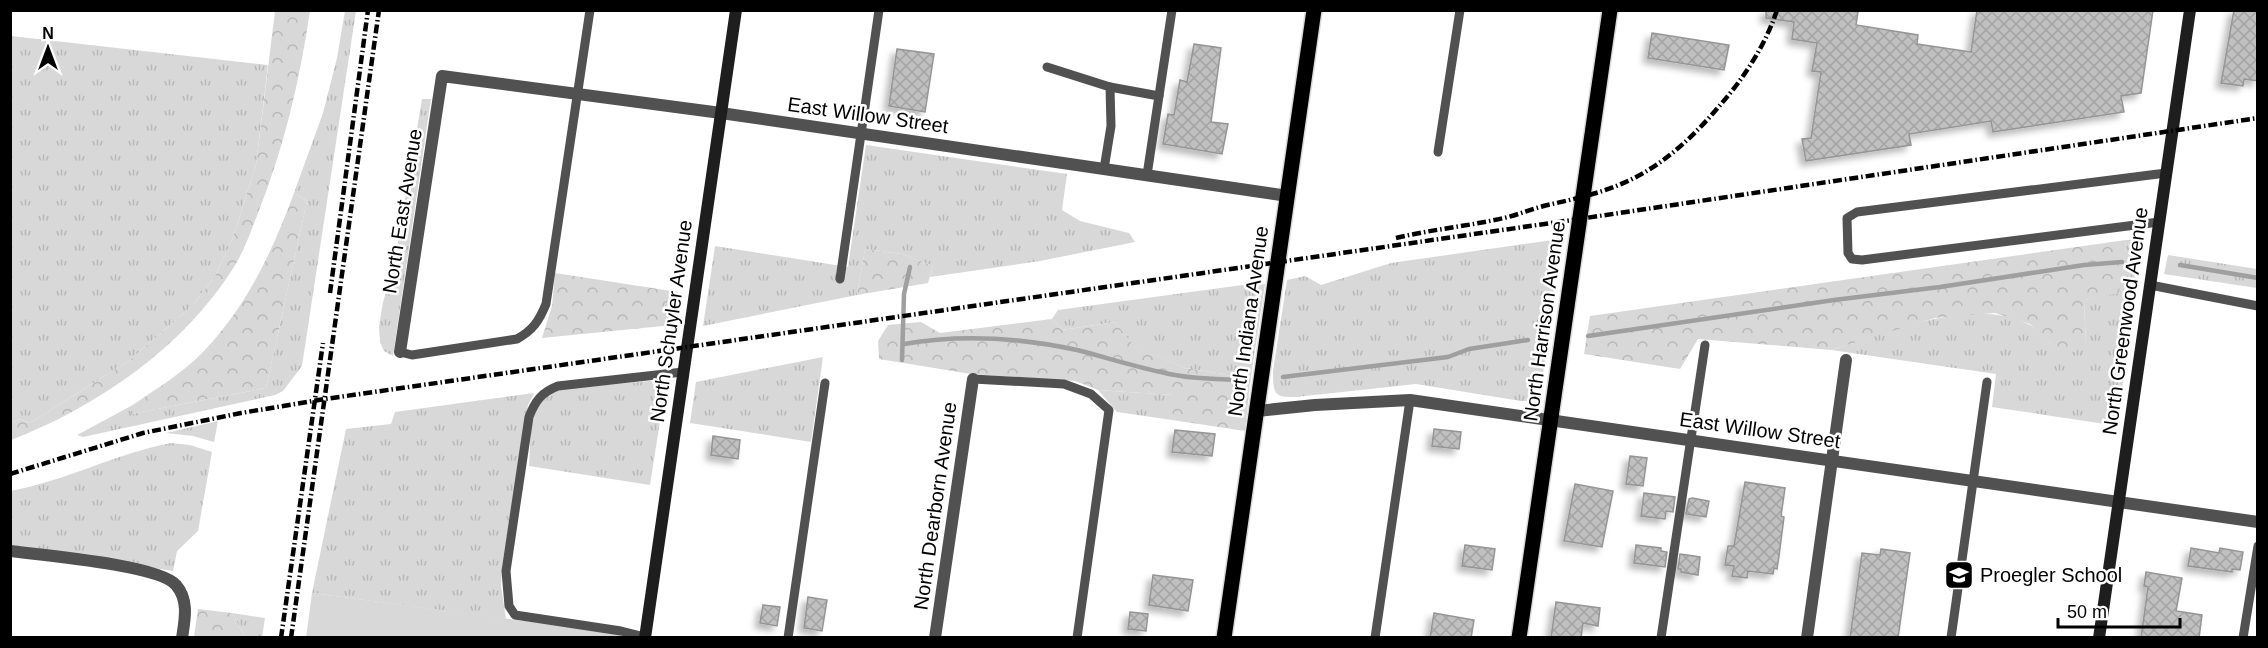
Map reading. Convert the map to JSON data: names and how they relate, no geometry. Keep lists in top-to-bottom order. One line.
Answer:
{"streets":{"main road":["North Indiana Avenue","North Harrison Avenue"],"street":["East Willow Street","North East Avenue","North Schuyler Avenue","North Greenwood Avenue","North Dearborn Avenue"]},"crossings":[["East Willow Street","North East Avenue"],["East Willow Street","North Schuyler Avenue"],["East Willow Street","North Indiana Avenue"],["East Willow Street","North Harrison Avenue"],["East Willow Street","North Greenwood Avenue"]],"places":{"school or university":["Proegler School"]},"scale_bar":"50 m","north":"top"}
